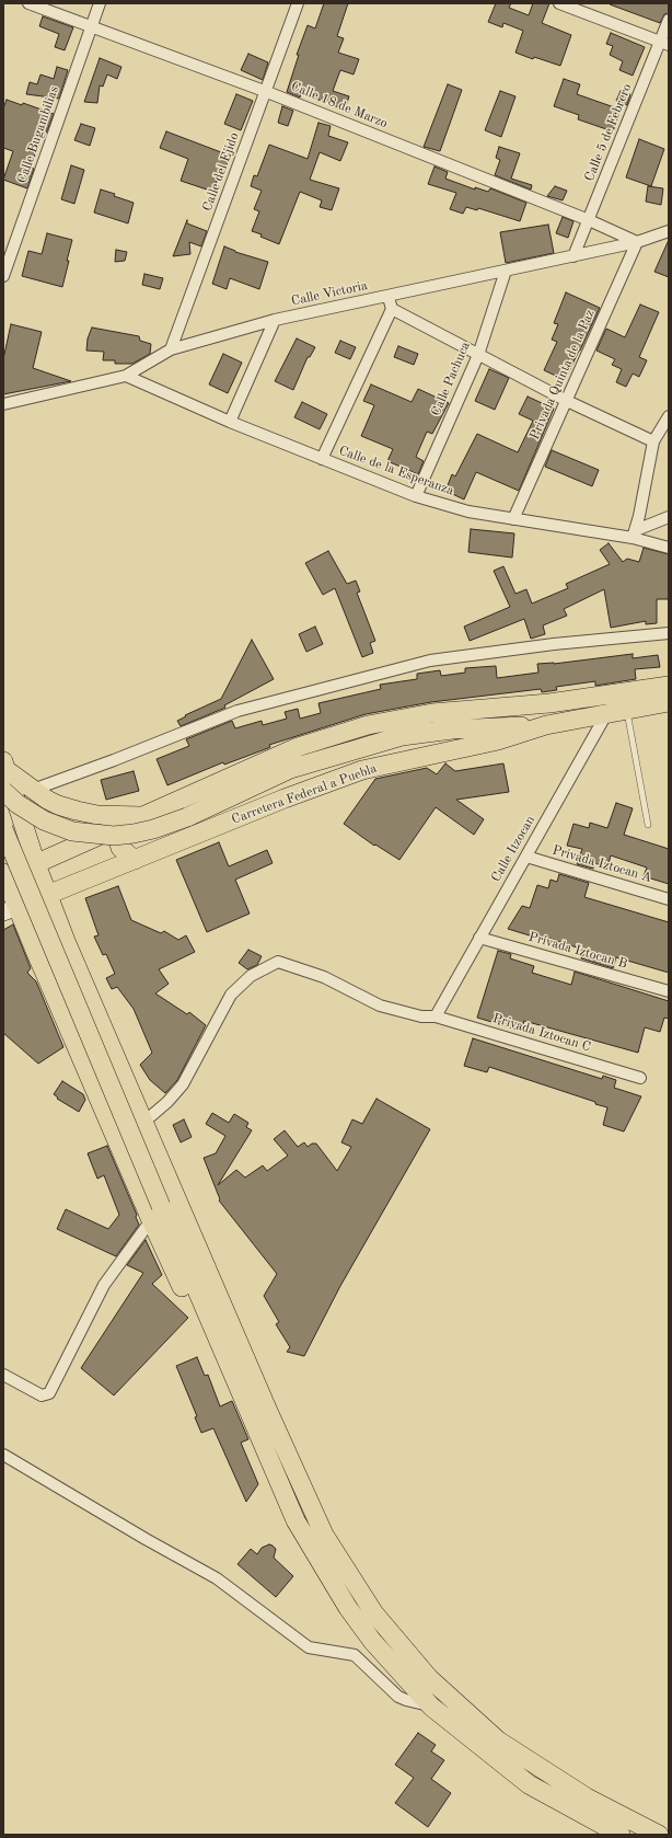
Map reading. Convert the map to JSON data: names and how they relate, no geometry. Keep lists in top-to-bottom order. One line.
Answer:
{"streets":{"main road":["Carretera Federal a Puebla"],"street":["Calle 18 de Marzo","Calle 5 de Febrero","Calle Bugambilias","Calle del Ejido","Calle Victoria","Privada Quinta de la Paz","Calle Pachuca","Calle de la Esperanza","Calle Itzocan","Privada Iztocan A","Privada Iztocan B","Privada Iztocan C"]},"crossings":[["Calle 18 de Marzo","Calle 5 de Febrero"],["Calle 18 de Marzo","Calle Bugambilias"],["Calle 18 de Marzo","Calle del Ejido"],["Calle 18 de Marzo","Calle Victoria"],["Calle 18 de Marzo","Privada Quinta de la Paz"],["Calle 5 de Febrero","Calle Victoria"],["Calle del Ejido","Calle Victoria"],["Calle Victoria","Privada Quinta de la Paz"],["Calle Victoria","Calle Pachuca"],["Calle Victoria","Calle de la Esperanza"],["Privada Quinta de la Paz","Calle de la Esperanza"],["Calle Pachuca","Calle de la Esperanza"],["Carretera Federal a Puebla","Calle Itzocan"],["Calle Itzocan","Privada Iztocan A"],["Calle Itzocan","Privada Iztocan B"],["Calle Itzocan","Privada Iztocan C"]]}
